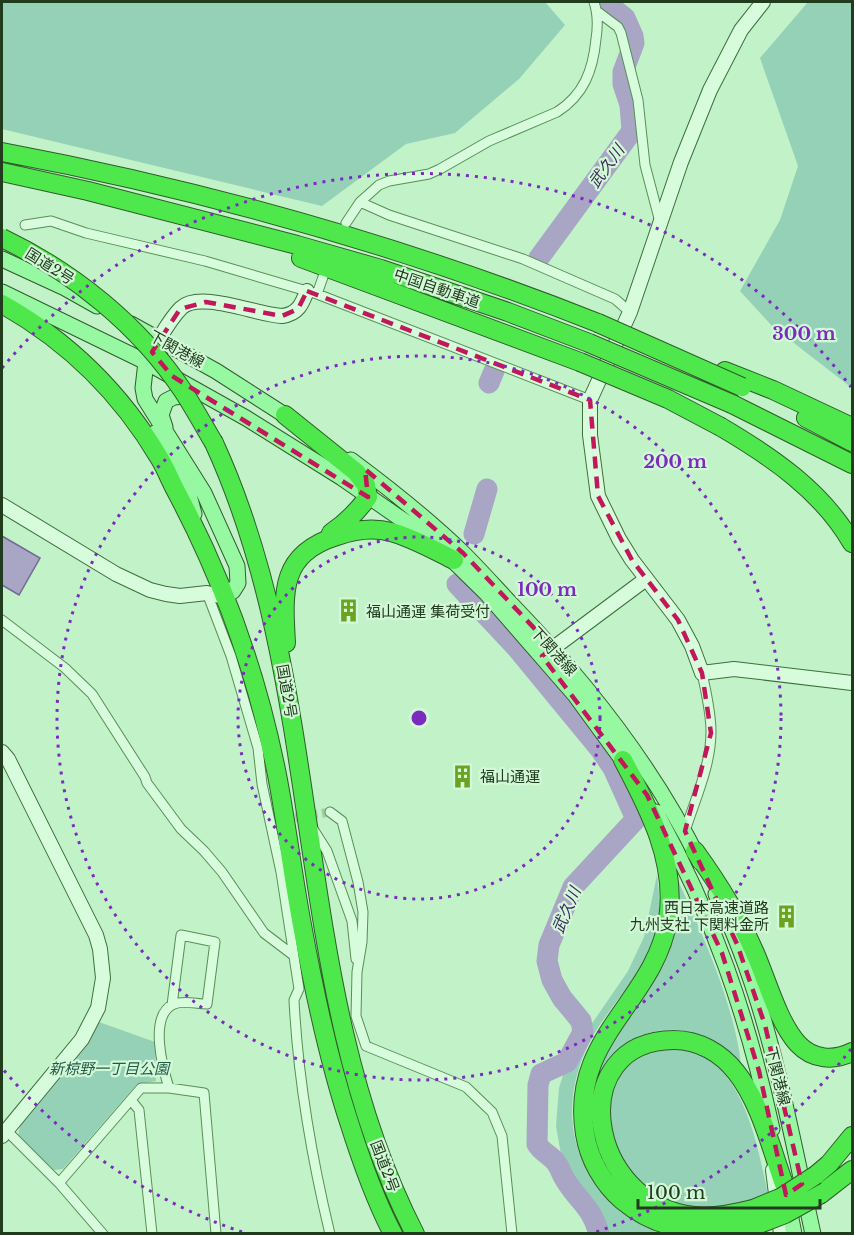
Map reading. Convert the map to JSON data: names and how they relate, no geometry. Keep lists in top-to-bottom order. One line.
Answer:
{"streets":{"highway":["国道2号","中国自動車道"],"main road":["下関港線"]},"water":["武久川"],"parks":["新椋野一丁目公園"],"places":{"building":["福山通運 集荷受付","福山通運","西日本高速道路 九州支社 下関料金所"]},"scale_bar":"100 m","rings":["300 m","200 m","100 m"]}
